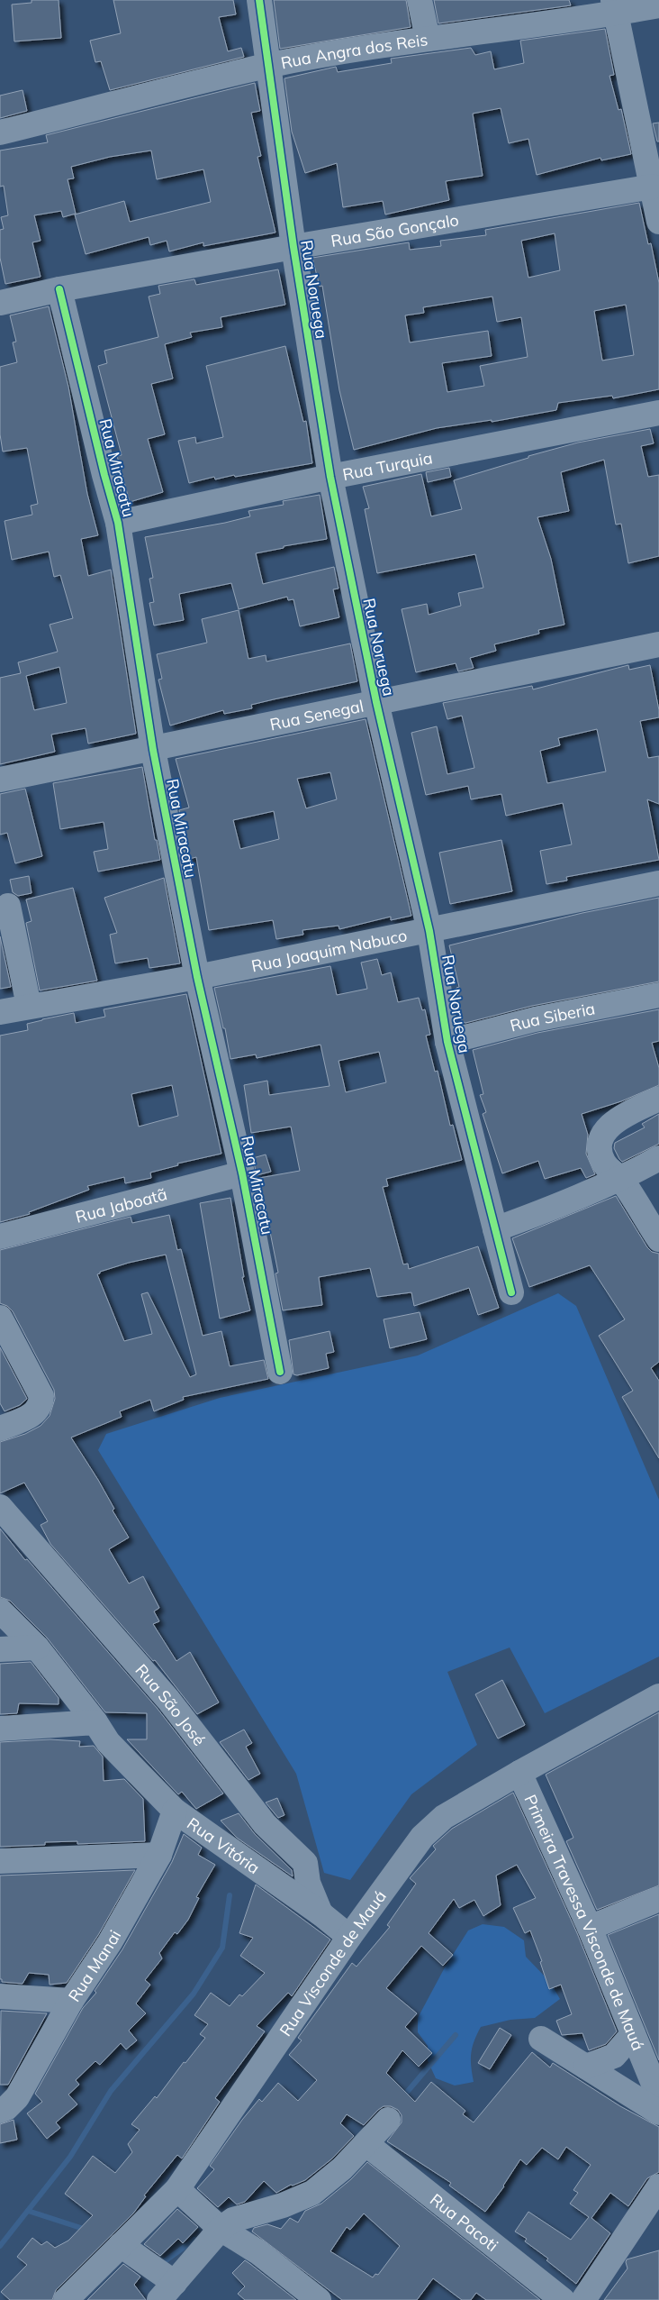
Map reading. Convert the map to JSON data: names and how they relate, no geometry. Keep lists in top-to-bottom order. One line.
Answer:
{"streets":{"street":["Rua Angra dos Reis","Rua São Gonçalo","Rua Noruega","Rua Turquia","Rua Miracatu","Rua Senegal","Rua Joaquim Nabuco","Rua Siberia","Rua Jaboatã","Rua São José","Rua Vitória","Primeira Travessa Visconde de Mauá","Rua Visconde de Mauá","Rua Manai","Rua Pacoti"]},"crossings":[["Rua Angra dos Reis","Rua Noruega"],["Rua São Gonçalo","Rua Noruega"],["Rua São Gonçalo","Rua Miracatu"],["Rua Noruega","Rua Turquia"],["Rua Noruega","Rua Senegal"],["Rua Noruega","Rua Joaquim Nabuco"],["Rua Noruega","Rua Siberia"],["Rua Turquia","Rua Miracatu"],["Rua Miracatu","Rua Senegal"],["Rua Miracatu","Rua Joaquim Nabuco"],["Rua Miracatu","Rua Jaboatã"],["Rua São José","Rua Vitória"],["Rua Vitória","Rua Visconde de Mauá"],["Rua Vitória","Rua Manai"],["Primeira Travessa Visconde de Mauá","Rua Visconde de Mauá"]]}
